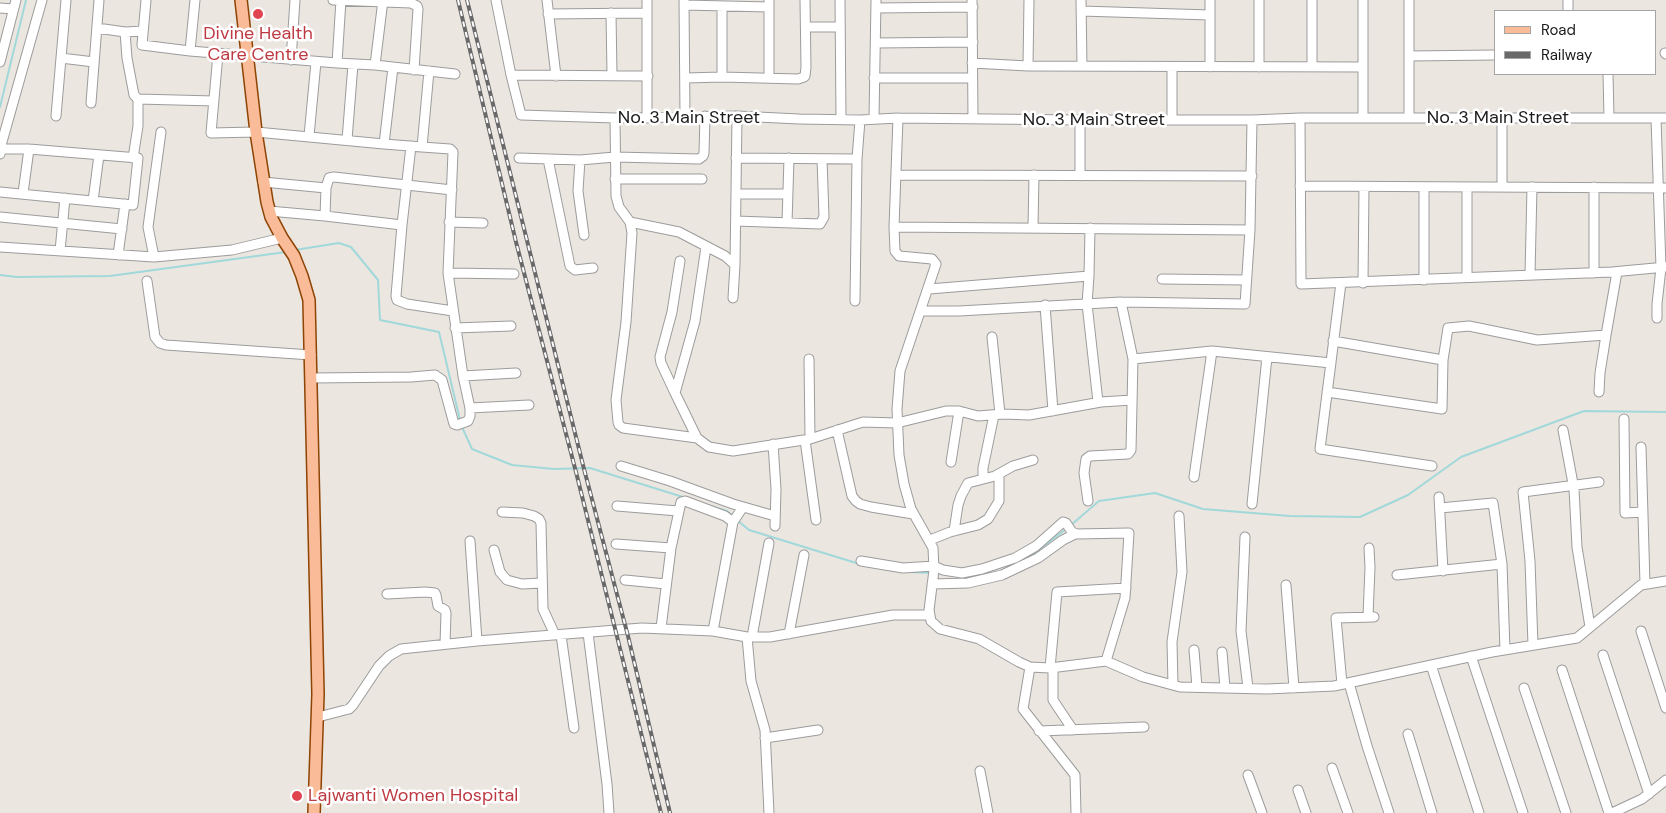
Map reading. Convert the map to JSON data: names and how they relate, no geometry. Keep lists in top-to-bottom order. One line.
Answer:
{"streets":{"street":["No. 3 Main Street"]},"places":["Divine Health Care Centre","Lajwanti Women Hospital"],"legend":["Road","Railway"]}
